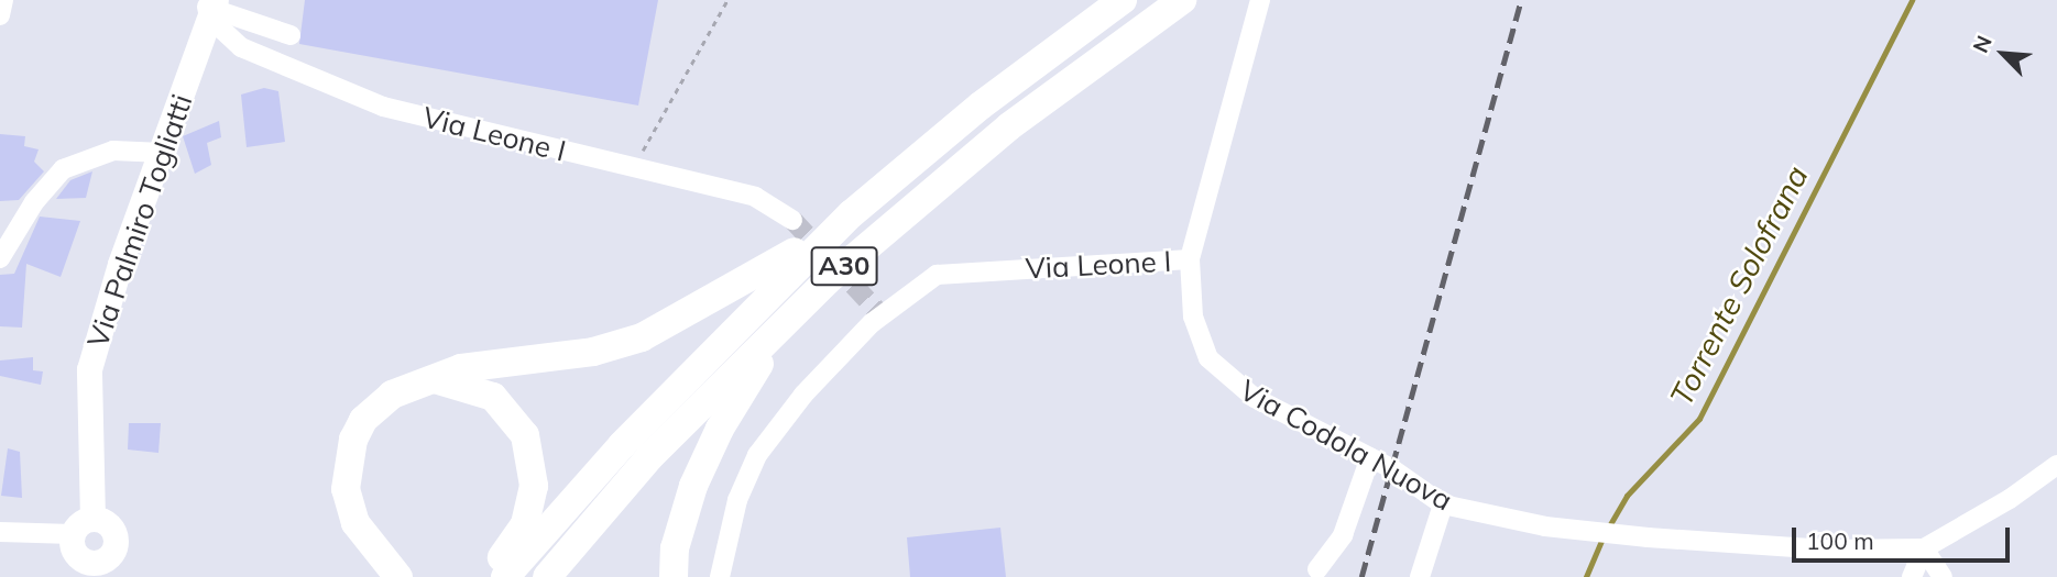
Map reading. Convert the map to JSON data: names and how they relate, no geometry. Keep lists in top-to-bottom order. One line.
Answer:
{"streets":{"highway":["A30"],"main road":["Via Palmiro Togliatti"],"street":["Via Leone I","Via Codola Nuova"]},"crossings":[["Via Leone I","Via Palmiro Togliatti"],["Via Leone I","Via Codola Nuova"]],"water":["Torrente Solofrana"],"scale_bar":"100 m","north":"top left"}
